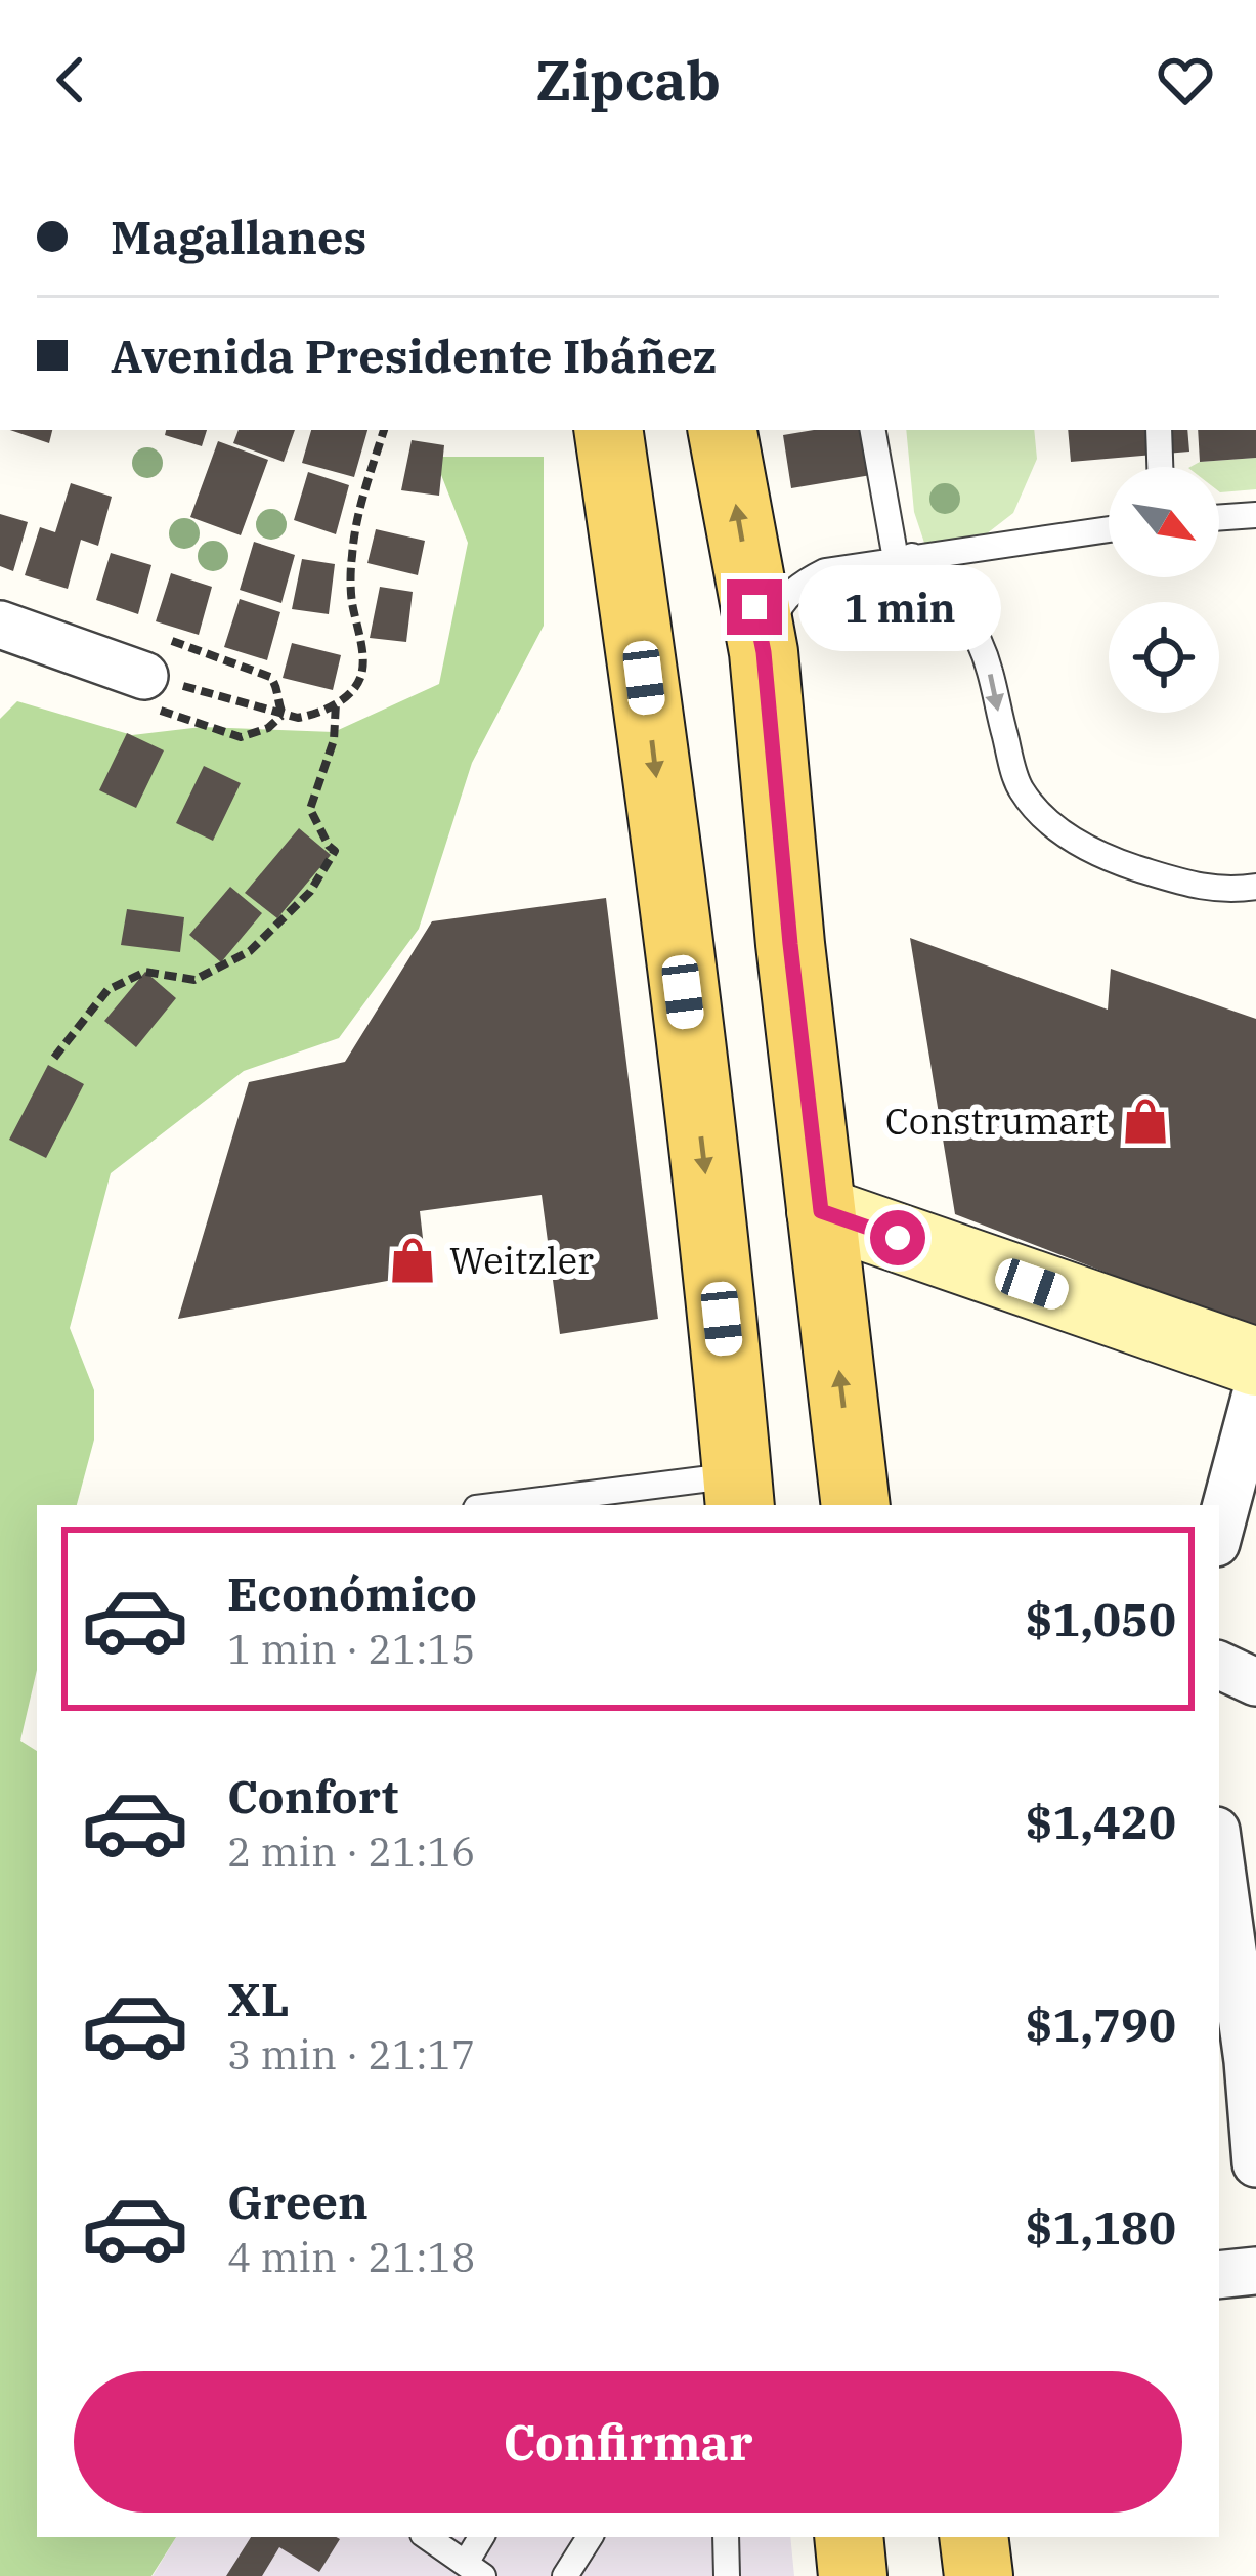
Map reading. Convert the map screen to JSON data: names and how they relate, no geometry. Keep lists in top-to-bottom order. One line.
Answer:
{"places":{"shop":["Construmart","Weitzler"]},"north":"bottom right","page":{"header":"Zipcab","banner":["Magallanes","Avenida Presidente Ibáñez"],"bubble":"1 min","list":[{"name":"Económico","note":"1 min · 21:15","value":"$1,050"},{"name":"Confort","note":"2 min · 21:16","value":"$1,420"},{"name":"XL","note":"3 min · 21:17","value":"$1,790"},{"name":"Green","note":"4 min · 21:18","value":"$1,180"}],"buttons":"Confirmar"}}
